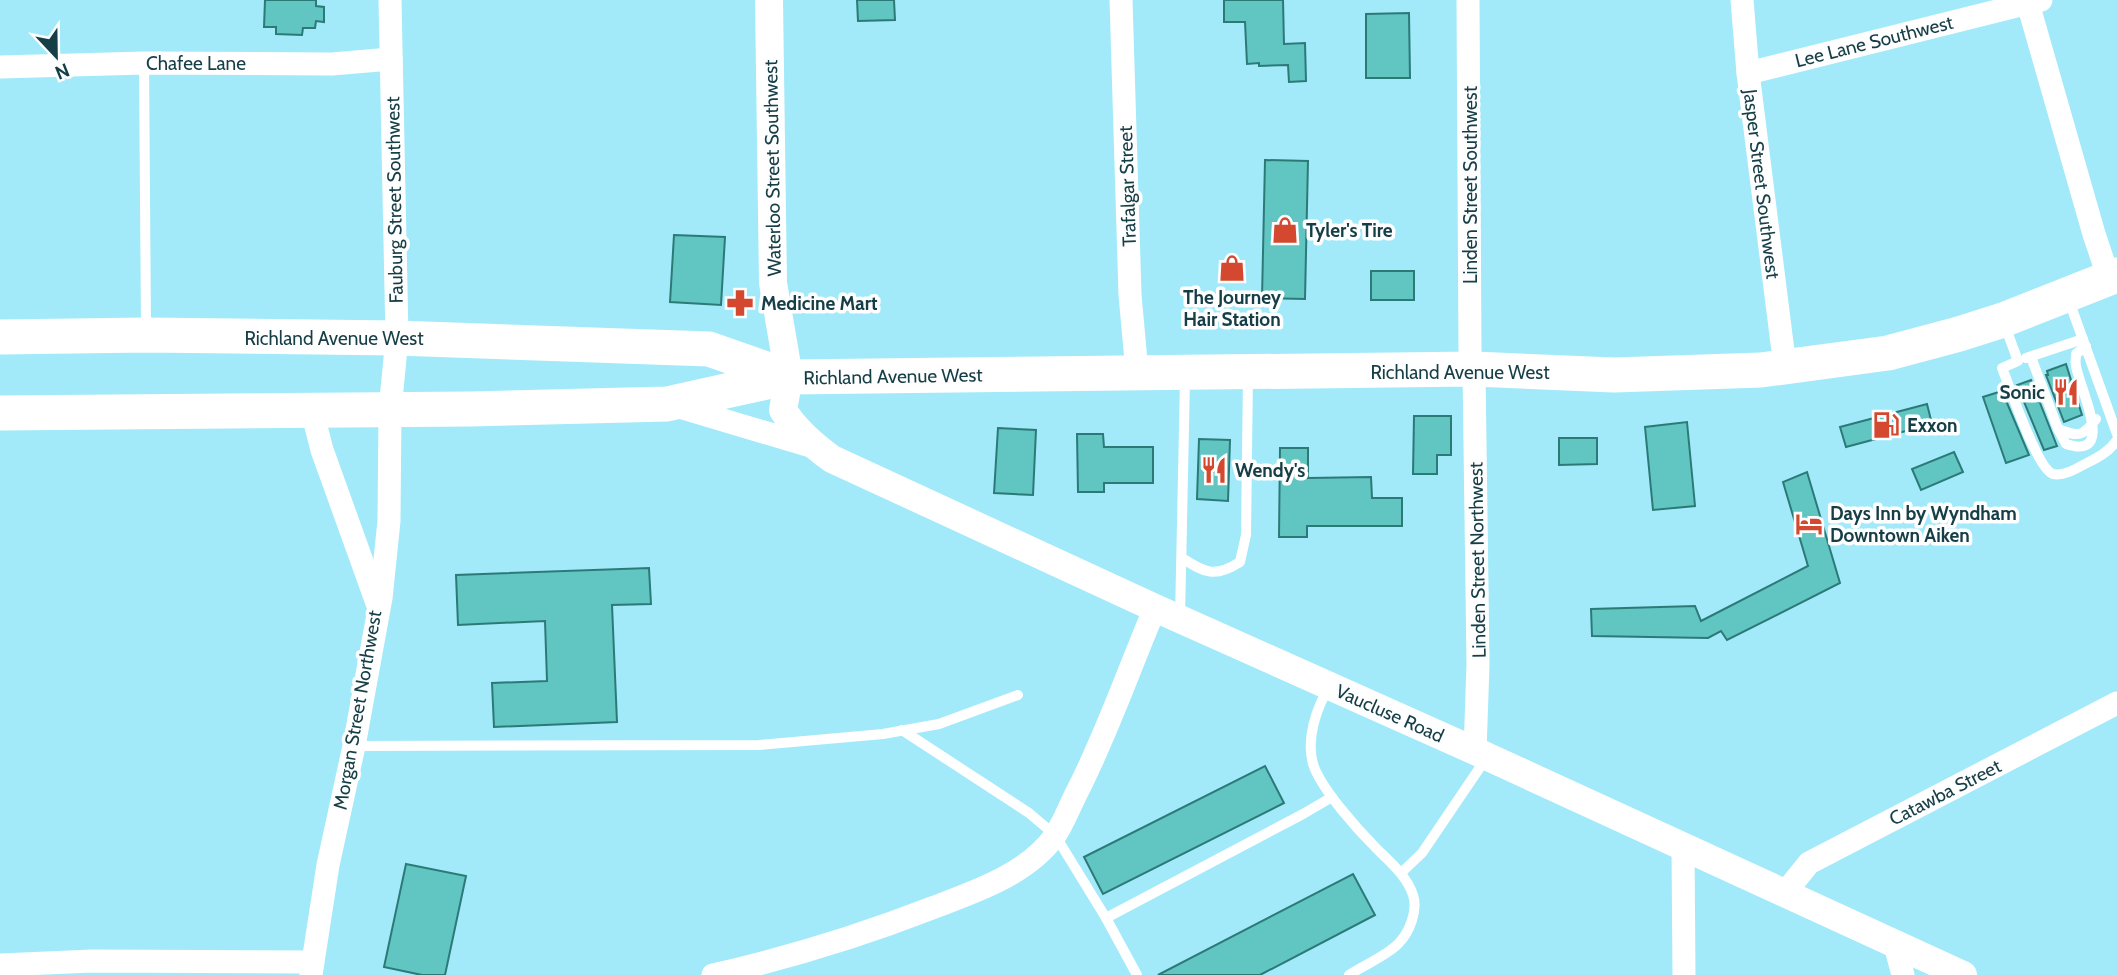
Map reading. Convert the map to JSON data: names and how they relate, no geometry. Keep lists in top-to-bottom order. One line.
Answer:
{"streets":{"main road":["Richland Avenue West"],"street":["Lee Lane Southwest","Chafee Lane","Waterloo Street Southwest","Jasper Street Southwest","Linden Street Southwest","Trafalgar Street","Fauburg Street Southwest","Linden Street Northwest","Morgan Street Northwest","Vaucluse Road","Catawba Street"]},"crossings":[["Lee Lane Southwest","Jasper Street Southwest"],["Chafee Lane","Fauburg Street Southwest"],["Waterloo Street Southwest","Richland Avenue West"],["Waterloo Street Southwest","Vaucluse Road"],["Jasper Street Southwest","Richland Avenue West"],["Linden Street Southwest","Richland Avenue West"],["Linden Street Southwest","Linden Street Northwest"],["Trafalgar Street","Richland Avenue West"],["Fauburg Street Southwest","Richland Avenue West"],["Fauburg Street Southwest","Morgan Street Northwest"],["Richland Avenue West","Linden Street Northwest"],["Richland Avenue West","Morgan Street Northwest"],["Linden Street Northwest","Vaucluse Road"],["Vaucluse Road","Catawba Street"]],"places":{"shop":["Tyler's Tire","The Journey Hair Station"],"pharmacy":["Medicine Mart"],"restaurant":["Sonic","Wendy's"],"fuel station":["Exxon"],"hotel":["Days Inn by Wyndham Downtown Aiken"]},"north":"bottom"}
